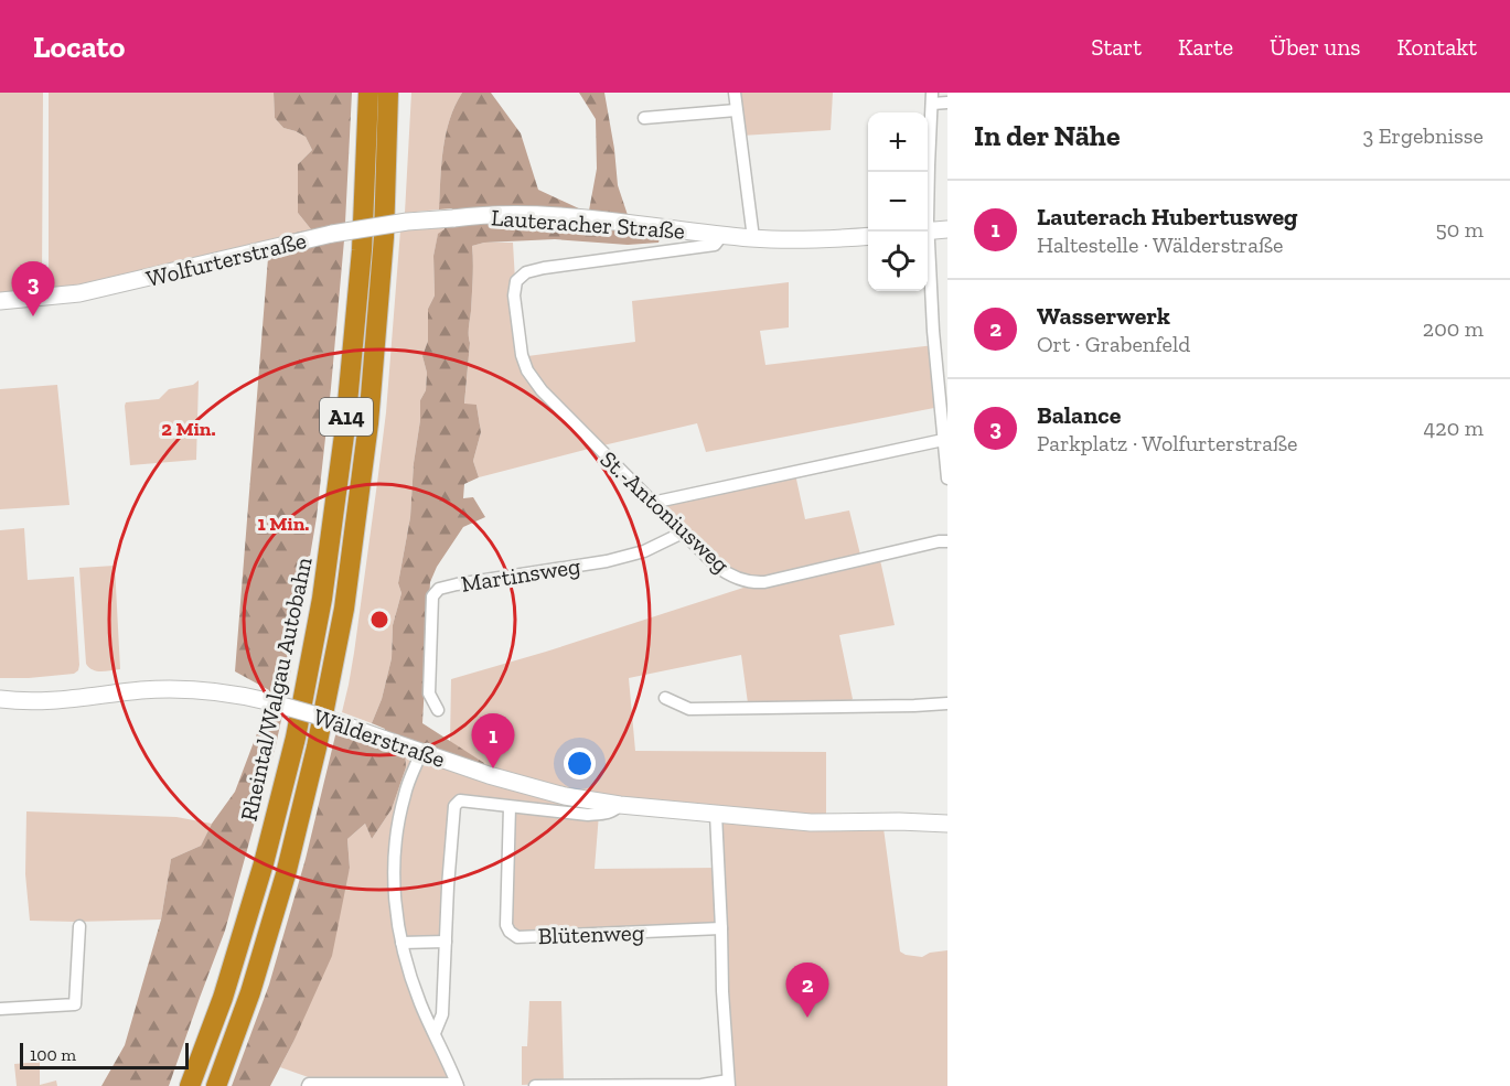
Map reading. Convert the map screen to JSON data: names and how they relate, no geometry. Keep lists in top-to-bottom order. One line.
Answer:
{"streets":{"highway":["A14","Rheintal/Walgau Autobahn"],"main road":["Lauteracher Straße","Wolfurterstraße","Wälderstraße"],"street":["St.-Antoniusweg","Martinsweg","Blütenweg"]},"crossings":[["Lauteracher Straße","Wolfurterstraße"],["Lauteracher Straße","St.-Antoniusweg"],["St.-Antoniusweg","Martinsweg"]],"scale_bar":"100 m","page":{"header":"Locato","nav":["Start","Karte","Über uns","Kontakt"],"heading":["In der Nähe","3 Ergebnisse"],"map_buttons":["+","−"],"list":[{"mark":"1","name":"Lauterach Hubertusweg","note":"Haltestelle · Wälderstraße","value":"50 m"},{"mark":"2","name":"Wasserwerk","note":"Ort · Grabenfeld","value":"200 m"},{"mark":"3","name":"Balance","note":"Parkplatz · Wolfurterstraße","value":"420 m"}],"pins":["3","1","2"],"scale":"100 m"},"rings":["2 Min.","1 Min."]}
